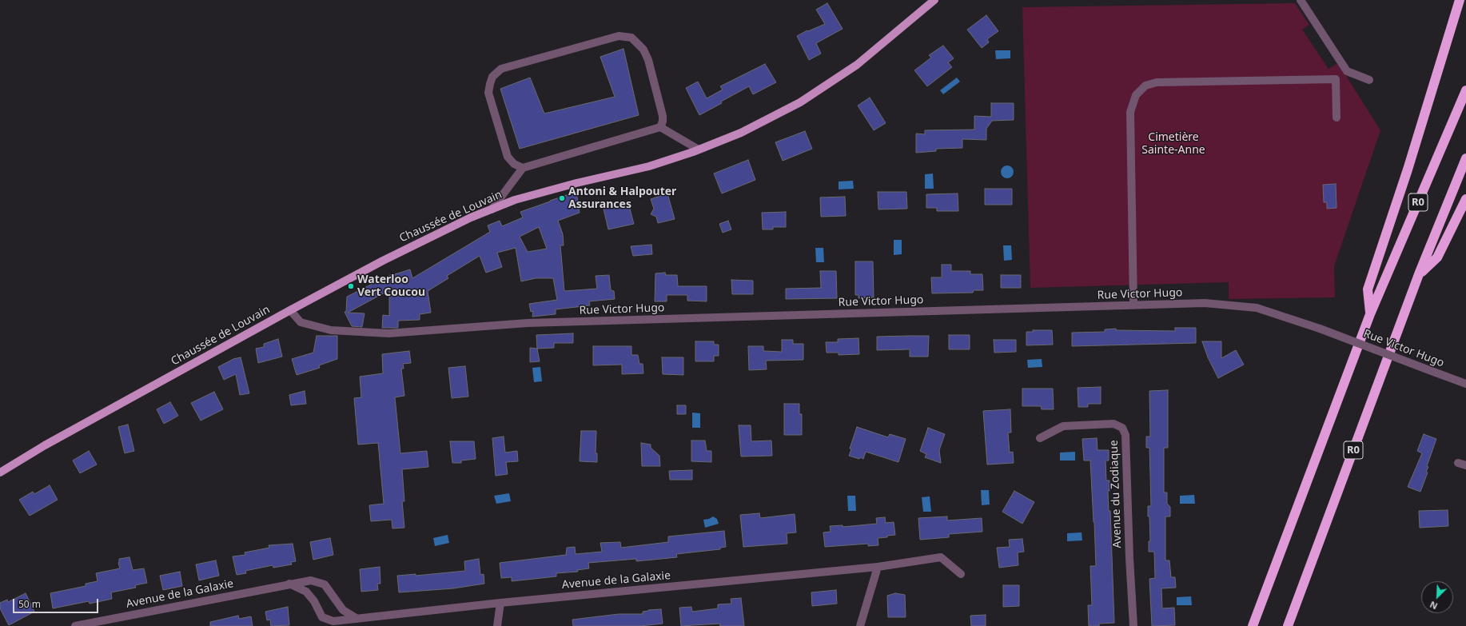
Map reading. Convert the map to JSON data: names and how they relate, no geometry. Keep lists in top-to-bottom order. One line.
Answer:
{"streets":{"highway":["R0"],"main road":["Chaussée de Louvain"],"street":["Rue Victor Hugo","Avenue du Zodiaque","Avenue de la Galaxie"]},"crossings":[["Chaussée de Louvain","Rue Victor Hugo"]],"parks":["Cimetière Sainte-Anne"],"places":["Antoni & Halpouter Assurances","Waterloo Vert Coucou"],"scale_bar":"50 m","north":"bottom left"}
